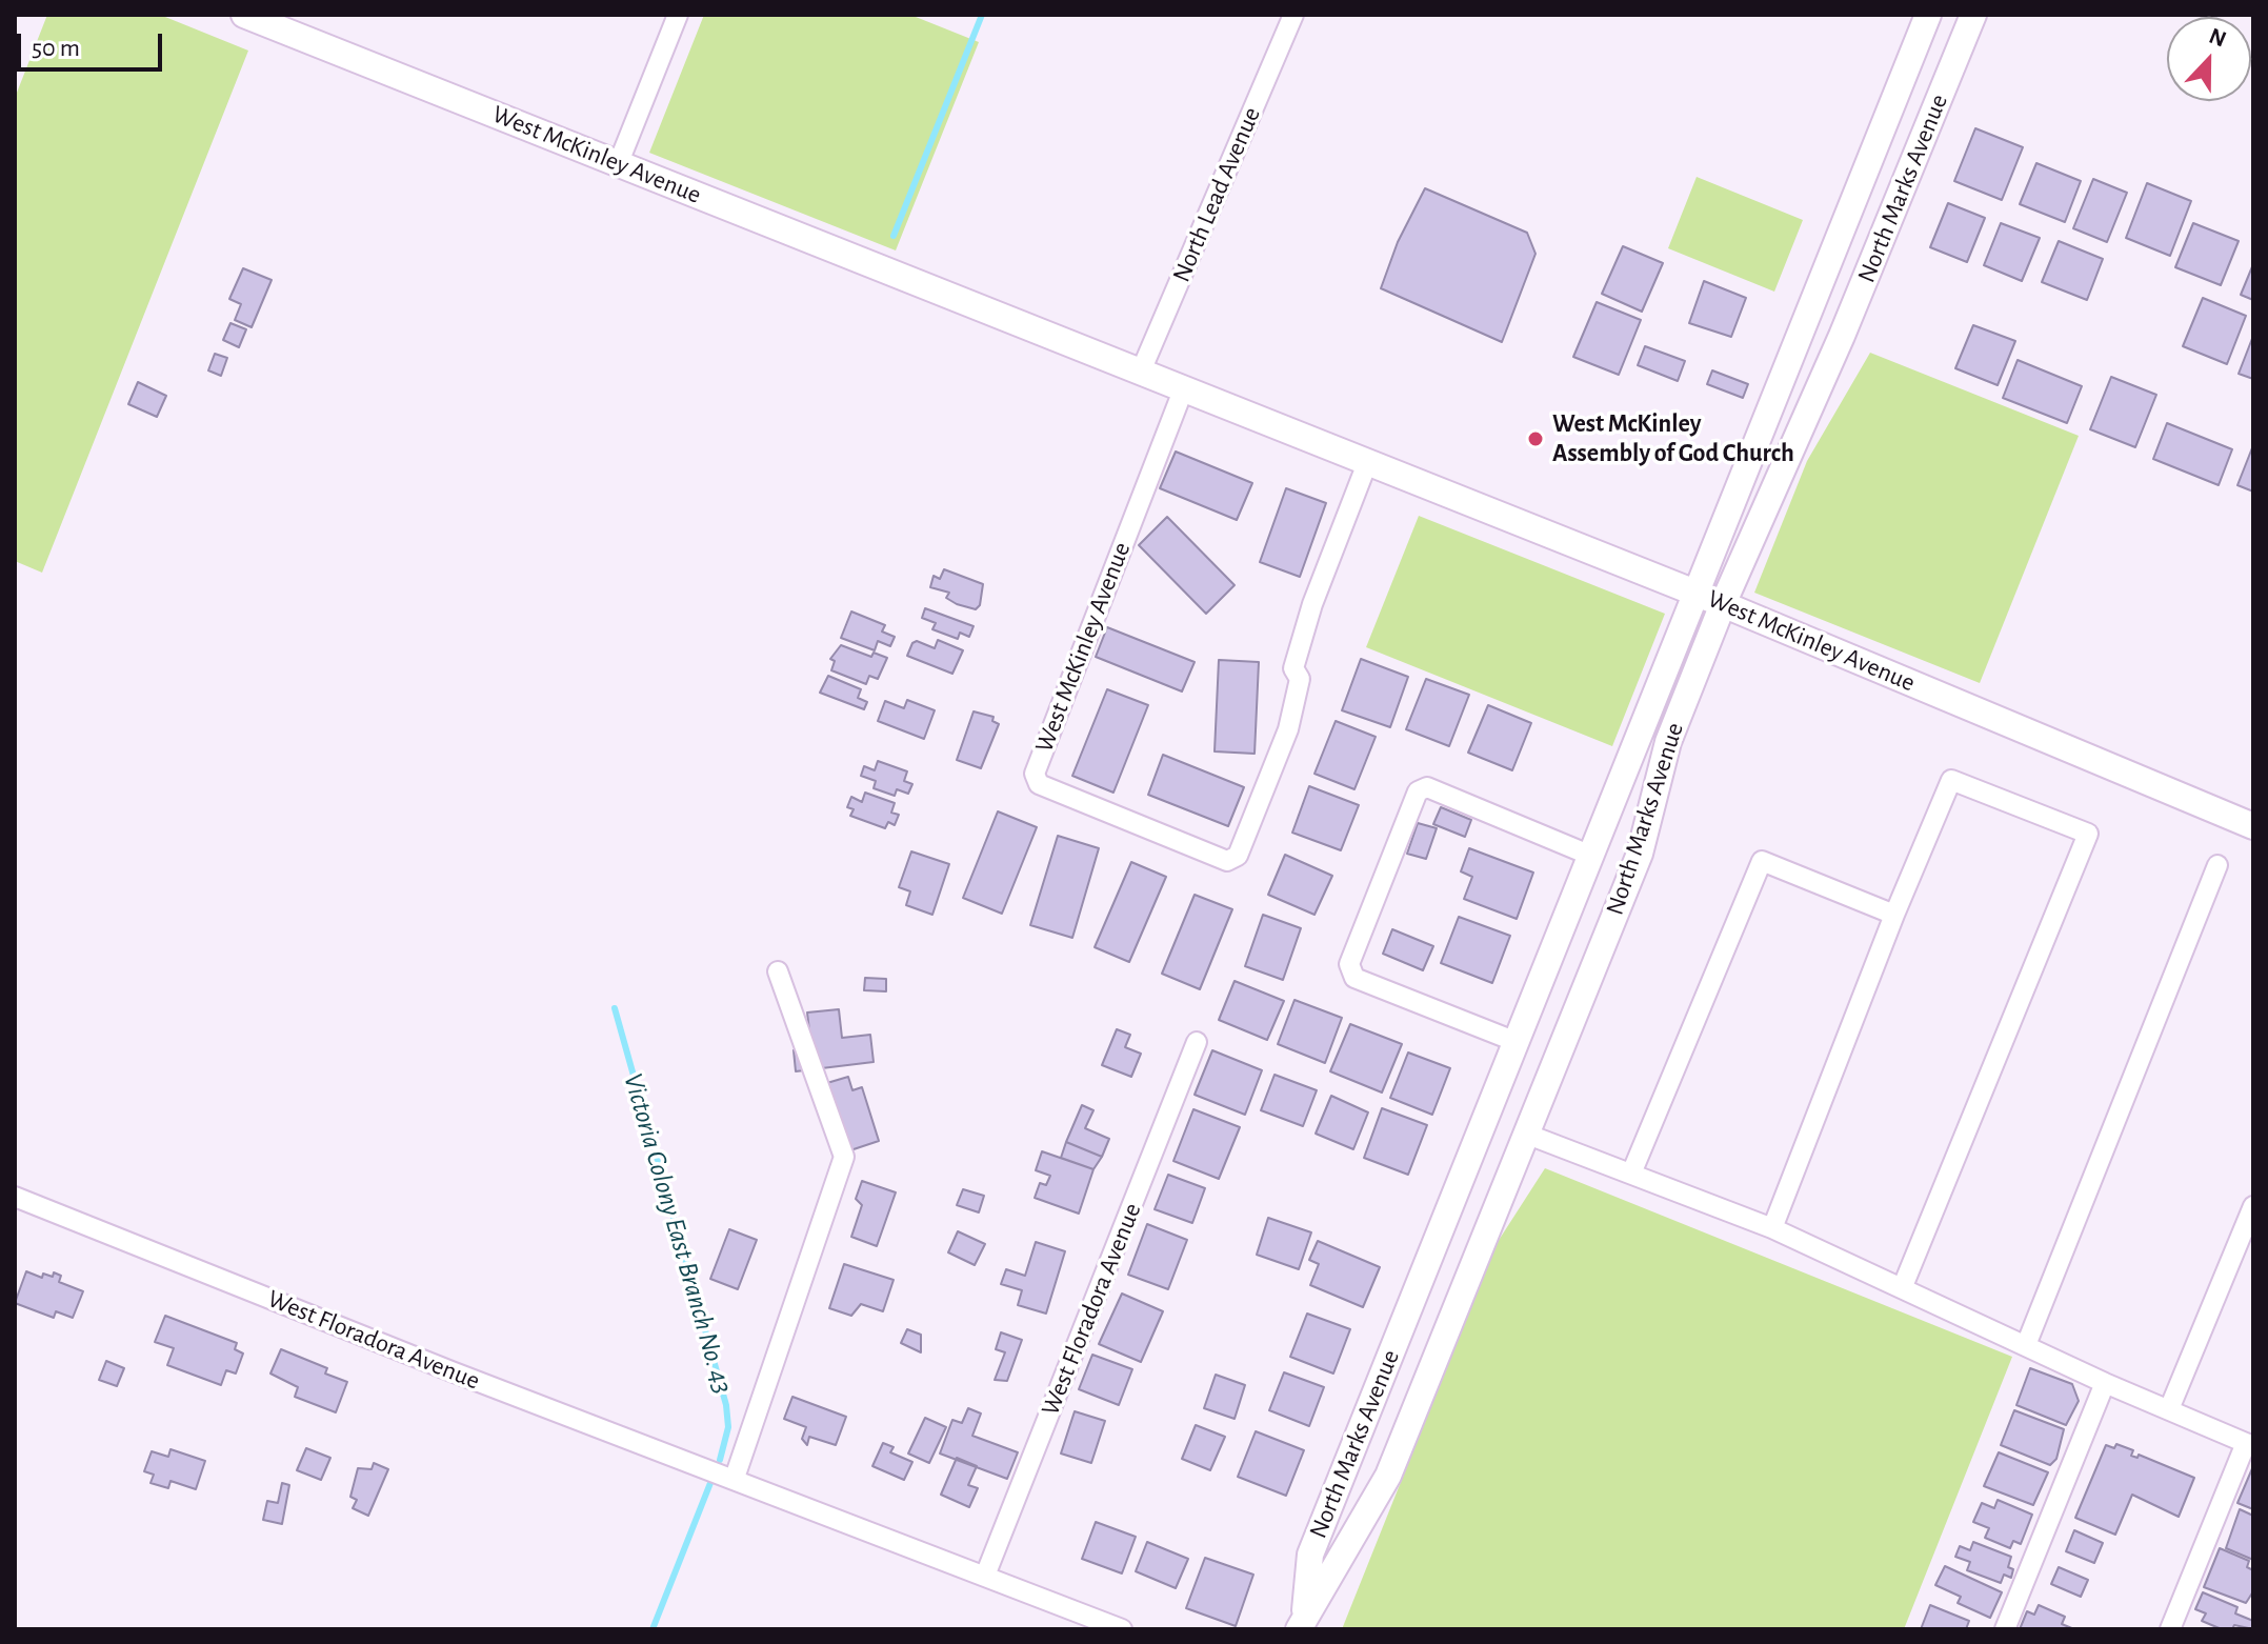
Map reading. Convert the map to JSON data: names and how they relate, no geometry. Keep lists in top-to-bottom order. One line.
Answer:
{"streets":{"main road":["West McKinley Avenue","North Marks Avenue"],"street":["North Lead Avenue","West Floradora Avenue"]},"crossings":[["West McKinley Avenue","North Marks Avenue"],["West McKinley Avenue","North Lead Avenue"]],"water":["Victoria Colony East Branch No. 43"],"places":["West McKinley Assembly of God Church"],"scale_bar":"50 m","north":"top"}
